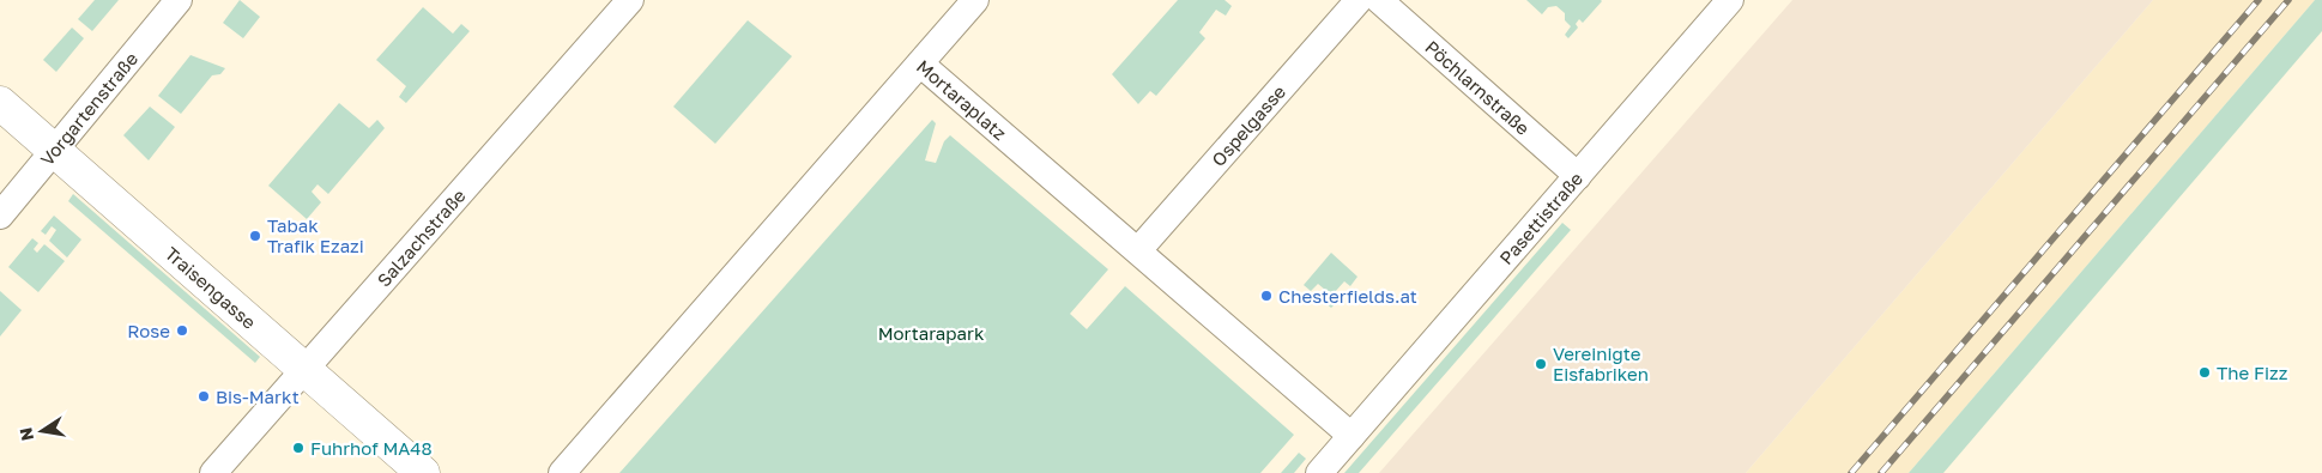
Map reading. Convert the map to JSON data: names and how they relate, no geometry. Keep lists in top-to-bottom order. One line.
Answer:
{"streets":{"street":["Pöchlarnstraße","Mortaraplatz","Vorgartenstraße","Ospelgasse","Pasettistraße","Salzachstraße","Traisengasse"]},"crossings":[["Pöchlarnstraße","Pasettistraße"],["Mortaraplatz","Ospelgasse"],["Mortaraplatz","Pasettistraße"],["Vorgartenstraße","Traisengasse"],["Salzachstraße","Traisengasse"]],"parks":["Mortarapark"],"places":["Tabak Trafik Ezazi","Chesterfields.at","Rose","Vereinigte Eisfabriken","The Fizz","Bis-Markt","Fuhrhof MA48"],"north":"left"}
